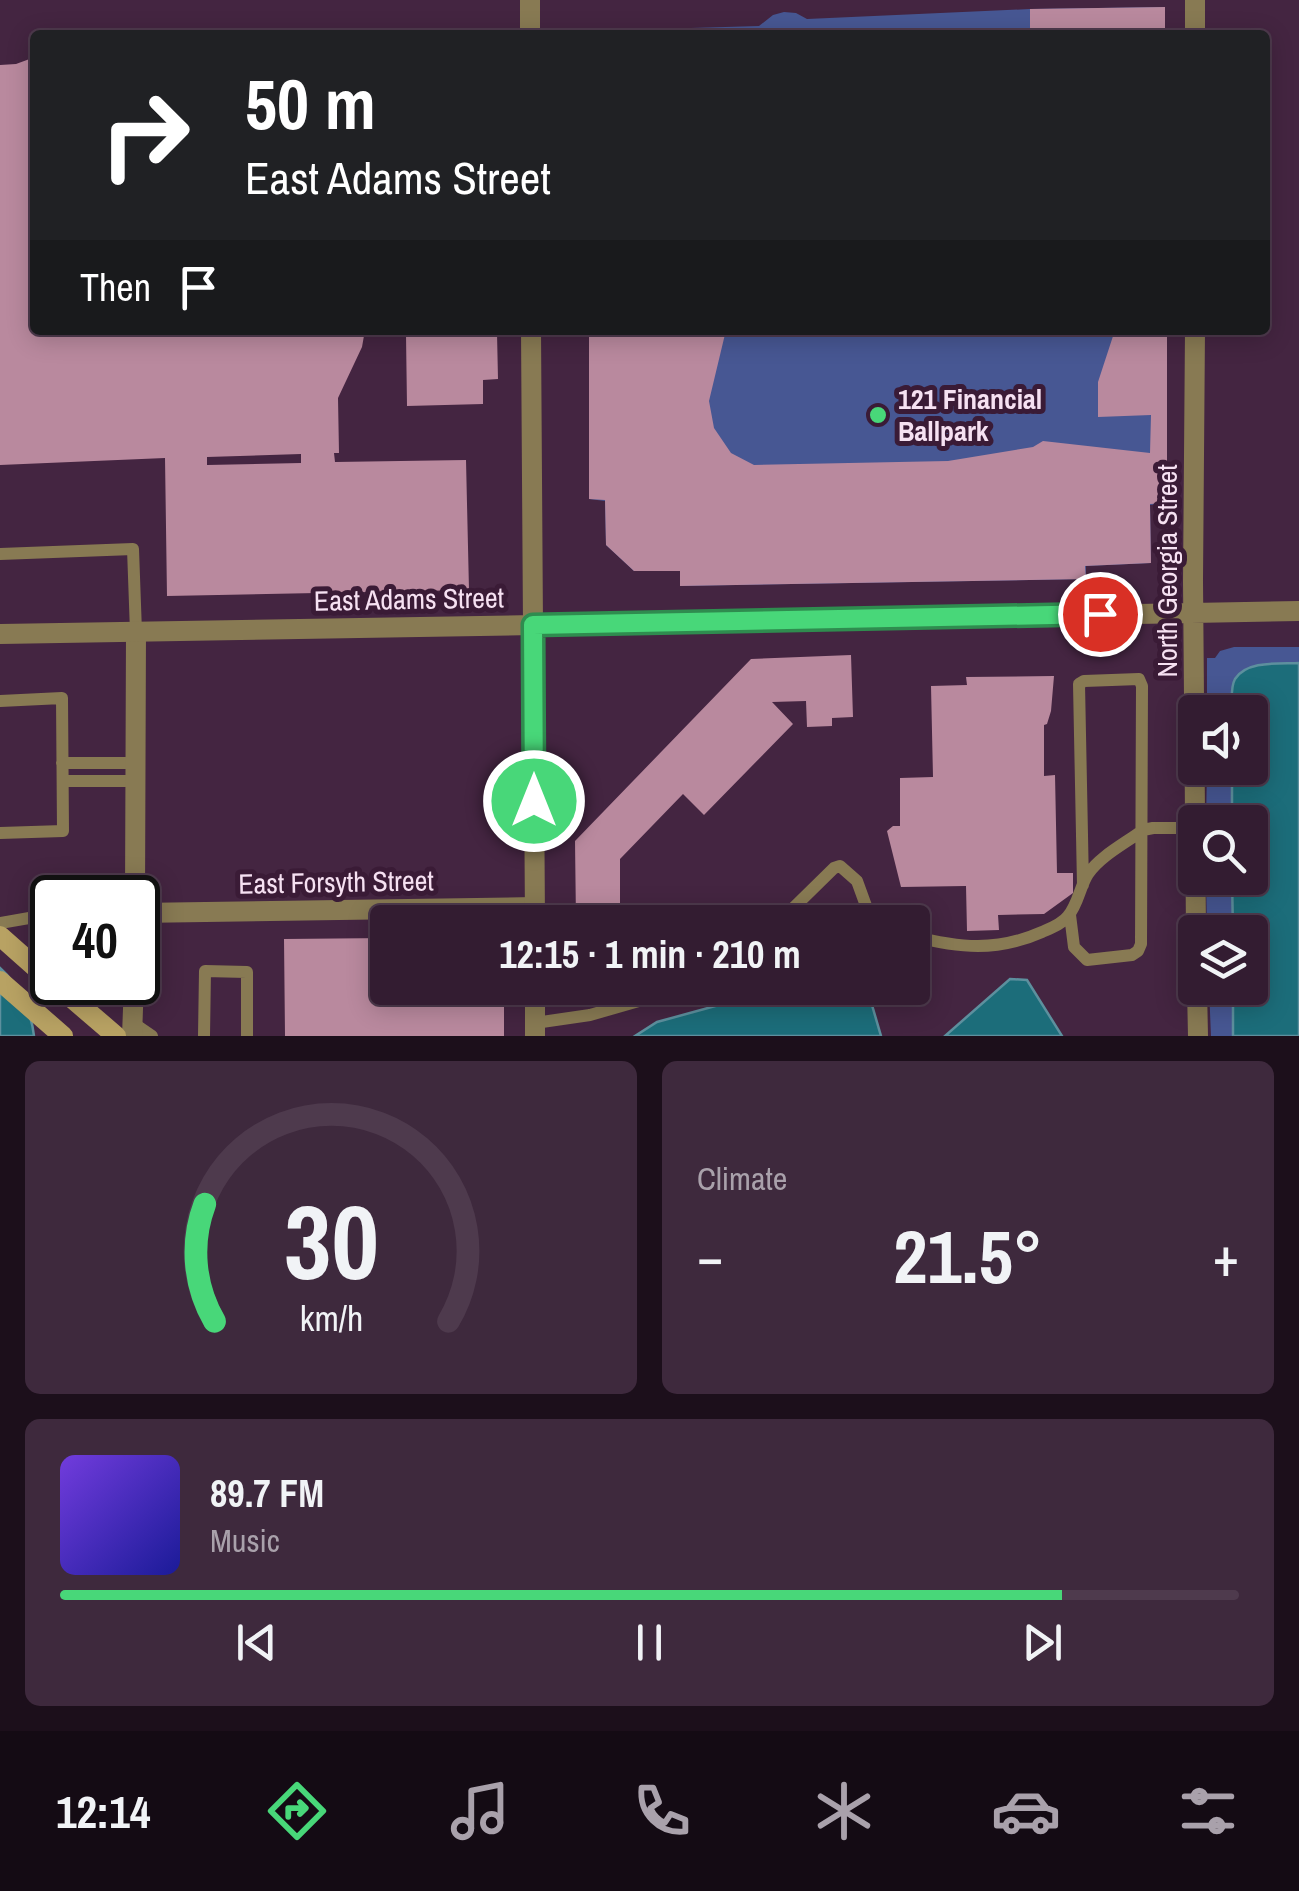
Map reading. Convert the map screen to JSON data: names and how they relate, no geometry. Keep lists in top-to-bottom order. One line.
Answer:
{"streets":{"street":["North Georgia Street","East Adams Street","East Forsyth Street"]},"crossings":[["North Georgia Street","East Adams Street"]],"places":["121 Financial Ballpark"],"page":{"turn":["50 m","East Adams Street"],"then":"Then","limit":"40","trip":"12:15 · 1 min · 210 m","tile":"Climate","heat":["−","21.5°","+"],"song":["89.7 FM","Music"],"tabs":"12:14","gauge":["30","km/h"]}}
